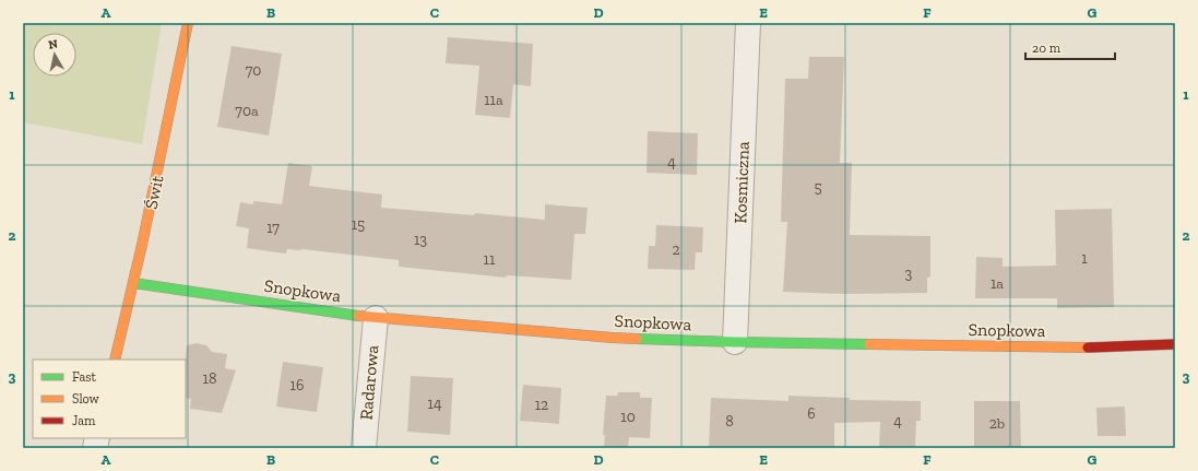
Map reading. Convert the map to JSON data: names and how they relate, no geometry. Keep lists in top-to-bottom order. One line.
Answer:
{"streets":{"street":["Kosmiczna","Świt","Snopkowa","Radarowa"]},"crossings":[["Kosmiczna","Snopkowa"],["Świt","Snopkowa"],["Snopkowa","Radarowa"]],"house_numbers":["70","11a","70a","4","5","15","17","13","2","1","11","3","1a","18","16","14","12","6","10","8","4","2b"],"legend":["Fast","Slow","Jam"],"scale_bar":"20 m","north":"top","grid":{"columns":["A","B","C","D","E","F","G"],"rows":["1","2","3"]}}
